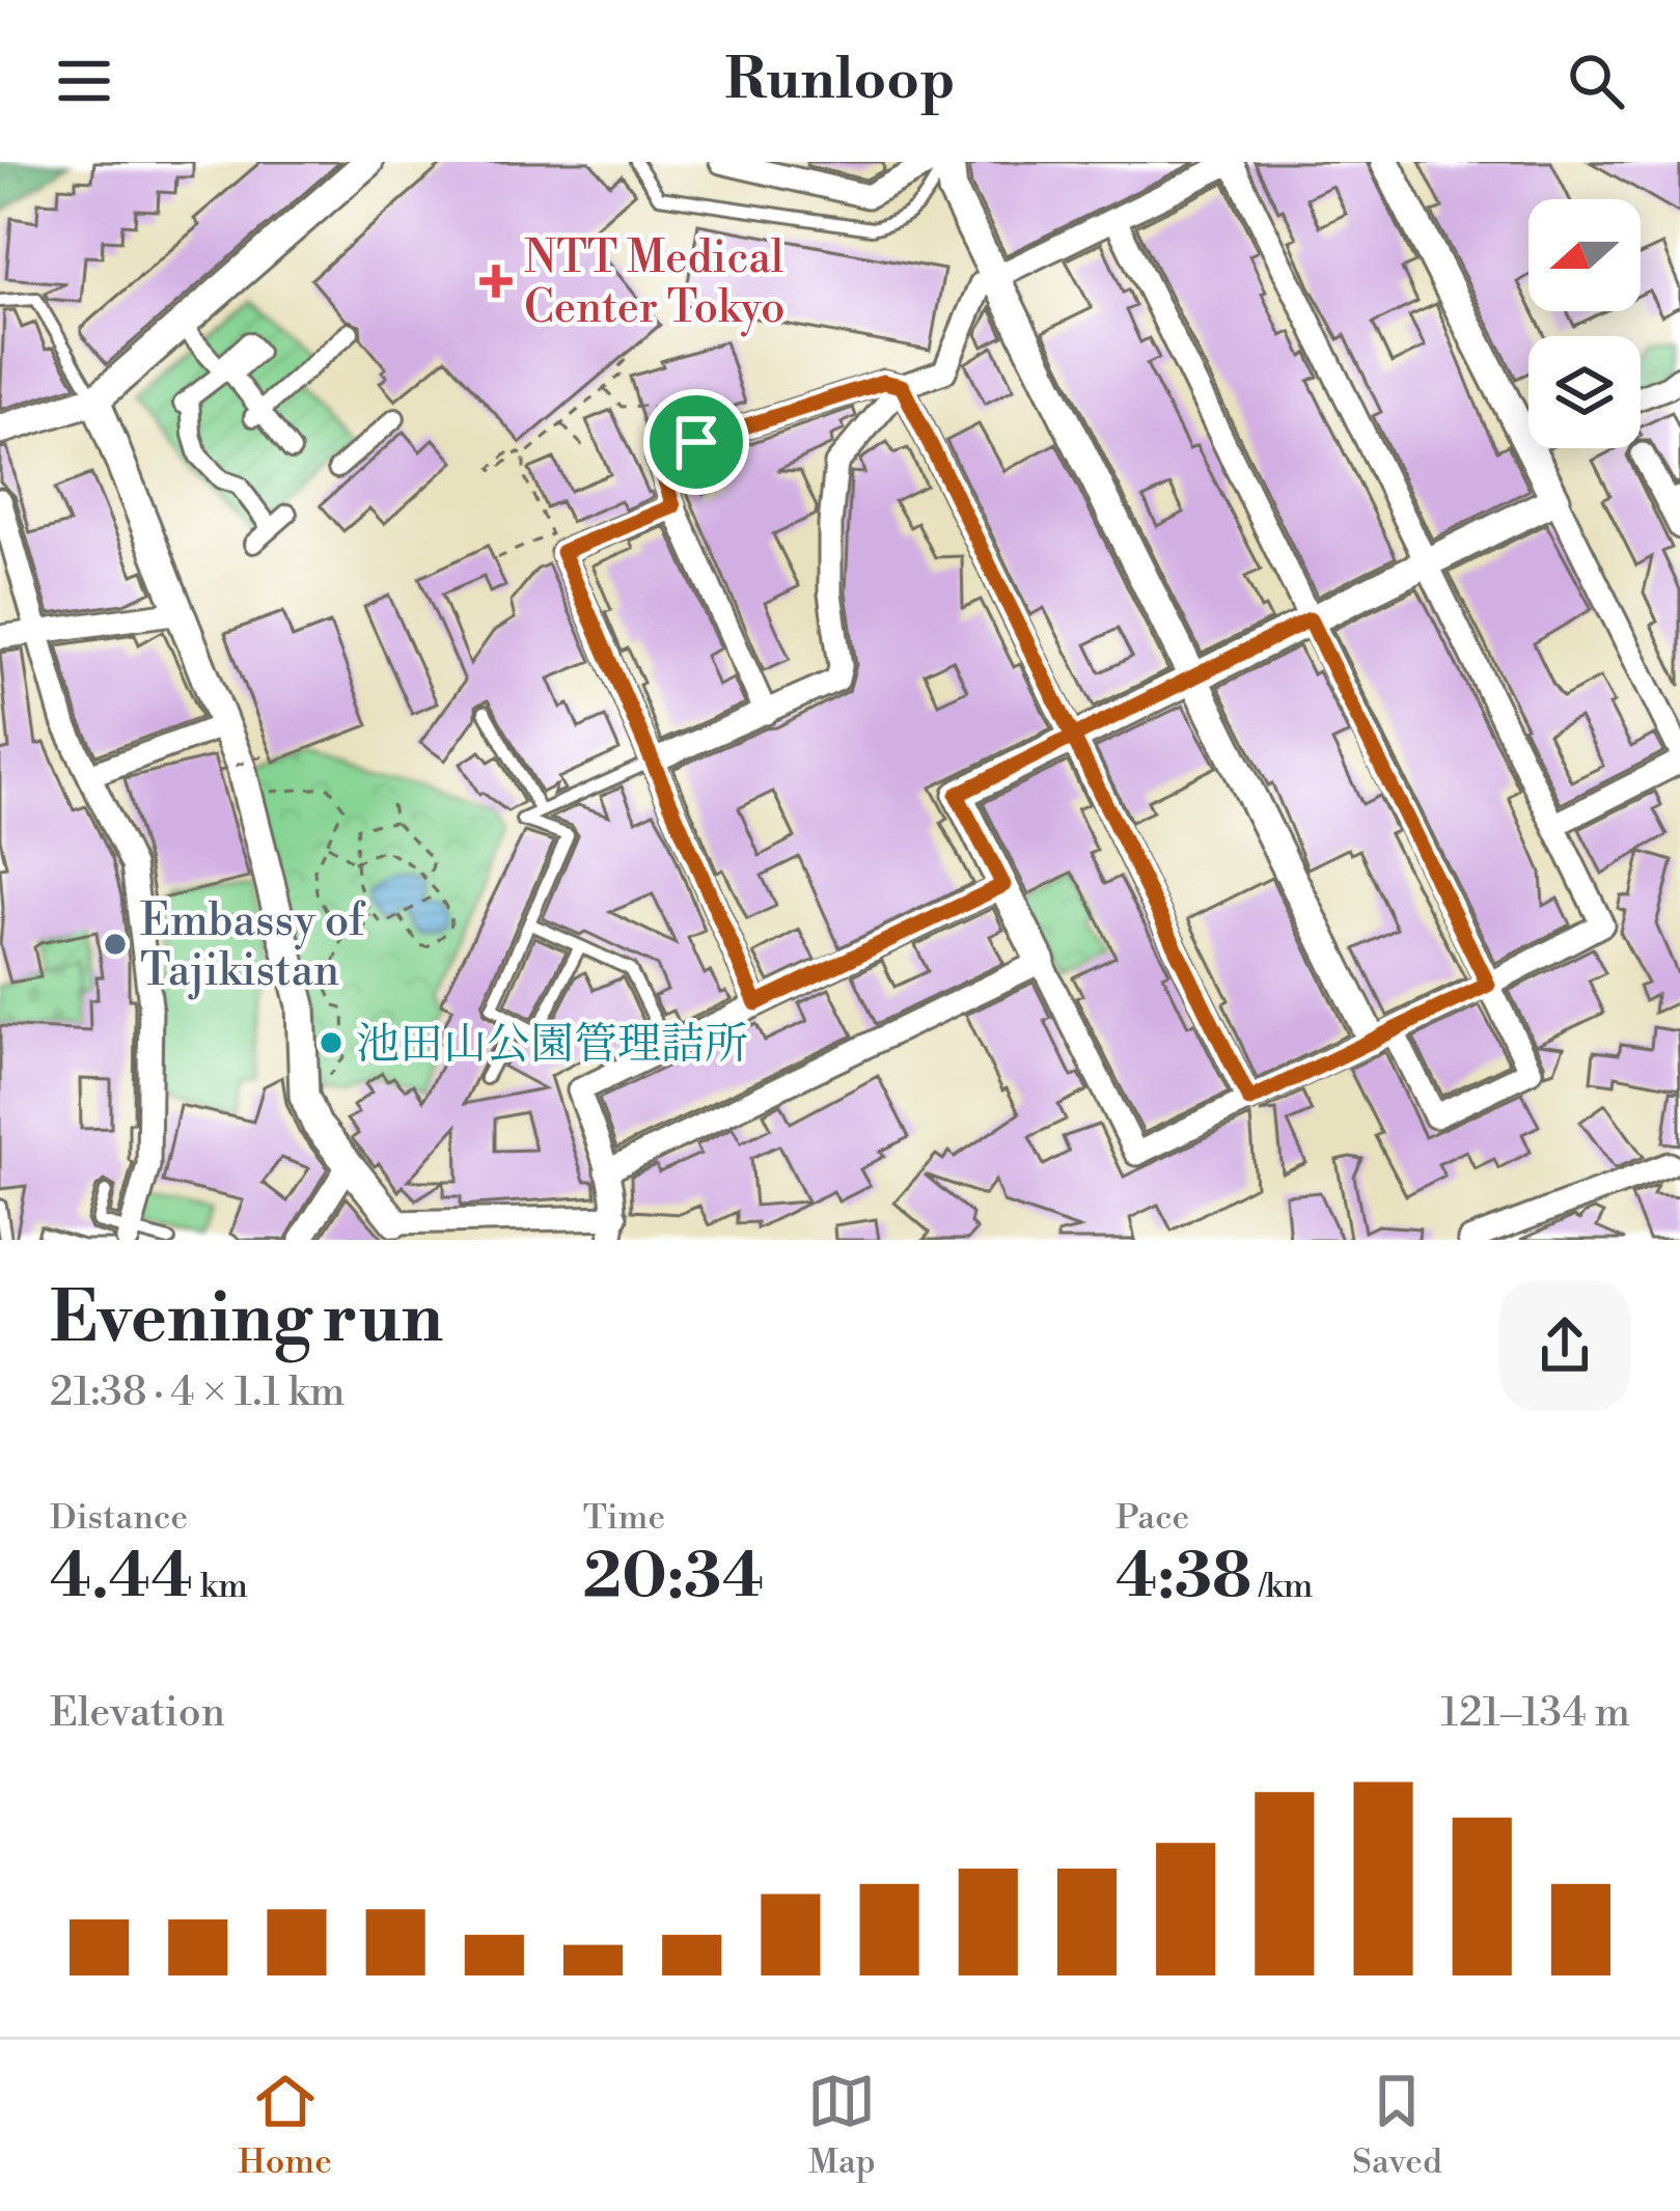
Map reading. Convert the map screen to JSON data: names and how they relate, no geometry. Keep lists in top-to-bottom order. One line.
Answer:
{"places":{"health":["NTT Medical Center Tokyo"],"other":["Embassy of Tajikistan","池田山公園管理詰所"]},"north":"left","page":{"header":"Runloop","heading":["Evening run","21:38 · 4 × 1.1 km"],"stats":[["Distance","4.44 km"],["Time","20:34"],["Pace","4:38 /km"]],"chart":["Elevation","121–134 m"],"tabs":["Home","Map","Saved"]}}
